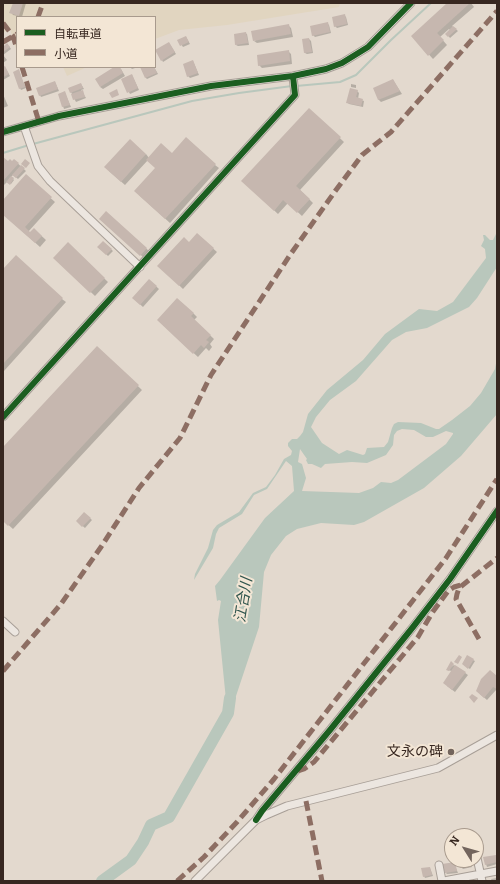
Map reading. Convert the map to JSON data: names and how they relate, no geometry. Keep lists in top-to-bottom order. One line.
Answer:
{"water":["江合川"],"places":["文永の碑"],"legend":["自転車道","小道"],"north":"top left"}
